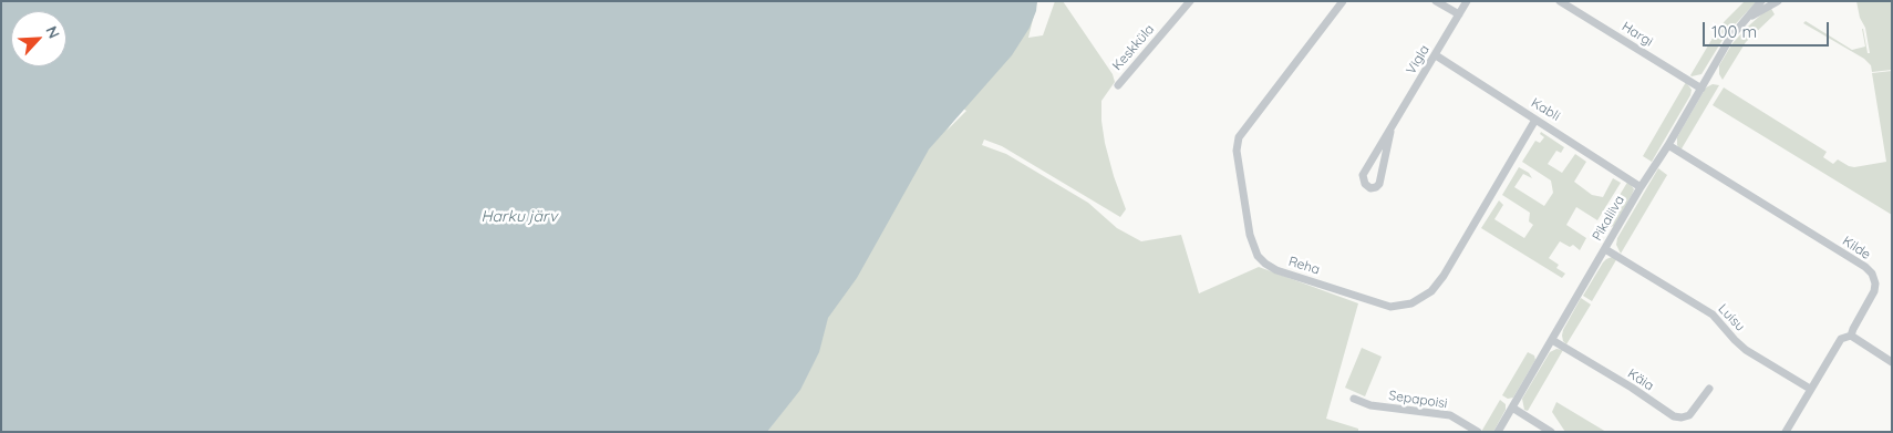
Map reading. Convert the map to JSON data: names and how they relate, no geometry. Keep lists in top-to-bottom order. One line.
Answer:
{"streets":{"street":["Hargi","Keskküla","Vigla","Kabli","Pikaliiva","Kilde","Reha","Luisu","Käia","Sepapoisi"]},"crossings":[["Hargi","Pikaliiva"],["Vigla","Kabli"],["Kabli","Pikaliiva"],["Kabli","Reha"],["Pikaliiva","Kilde"],["Pikaliiva","Luisu"],["Pikaliiva","Käia"],["Kilde","Luisu"]],"water":["Harku järv"],"scale_bar":"100 m","north":"top right"}
